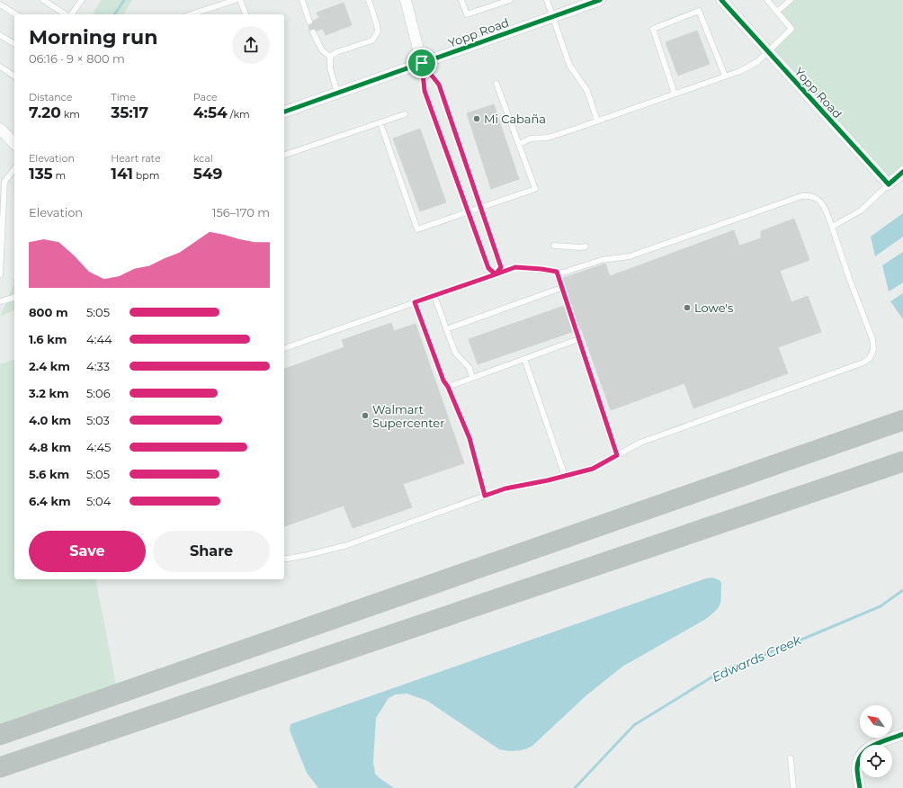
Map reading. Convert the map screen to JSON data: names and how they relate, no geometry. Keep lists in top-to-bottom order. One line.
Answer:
{"streets":{"street":["Yopp Road"]},"water":["Edwards Creek"],"places":["Mi Cabaña","Lowe's","Walmart Supercenter"],"north":"top left","page":{"heading":["Morning run","06:16 · 9 × 800 m"],"stats":[["Distance","7.20 km"],["Time","35:17"],["Pace","4:54 /km"],["Elevation","135 m"],["Heart rate","141 bpm"],["kcal","549"]],"chart":["Elevation","156–170 m"],"list":[{"name":"800 m","note":"5:05"},{"name":"1.6 km","note":"4:44"},{"name":"2.4 km","note":"4:33"},{"name":"3.2 km","note":"5:06"},{"name":"4.0 km","note":"5:03"},{"name":"4.8 km","note":"4:45"},{"name":"5.6 km","note":"5:05"},{"name":"6.4 km","note":"5:04"}],"buttons":["Save","Share"]}}
